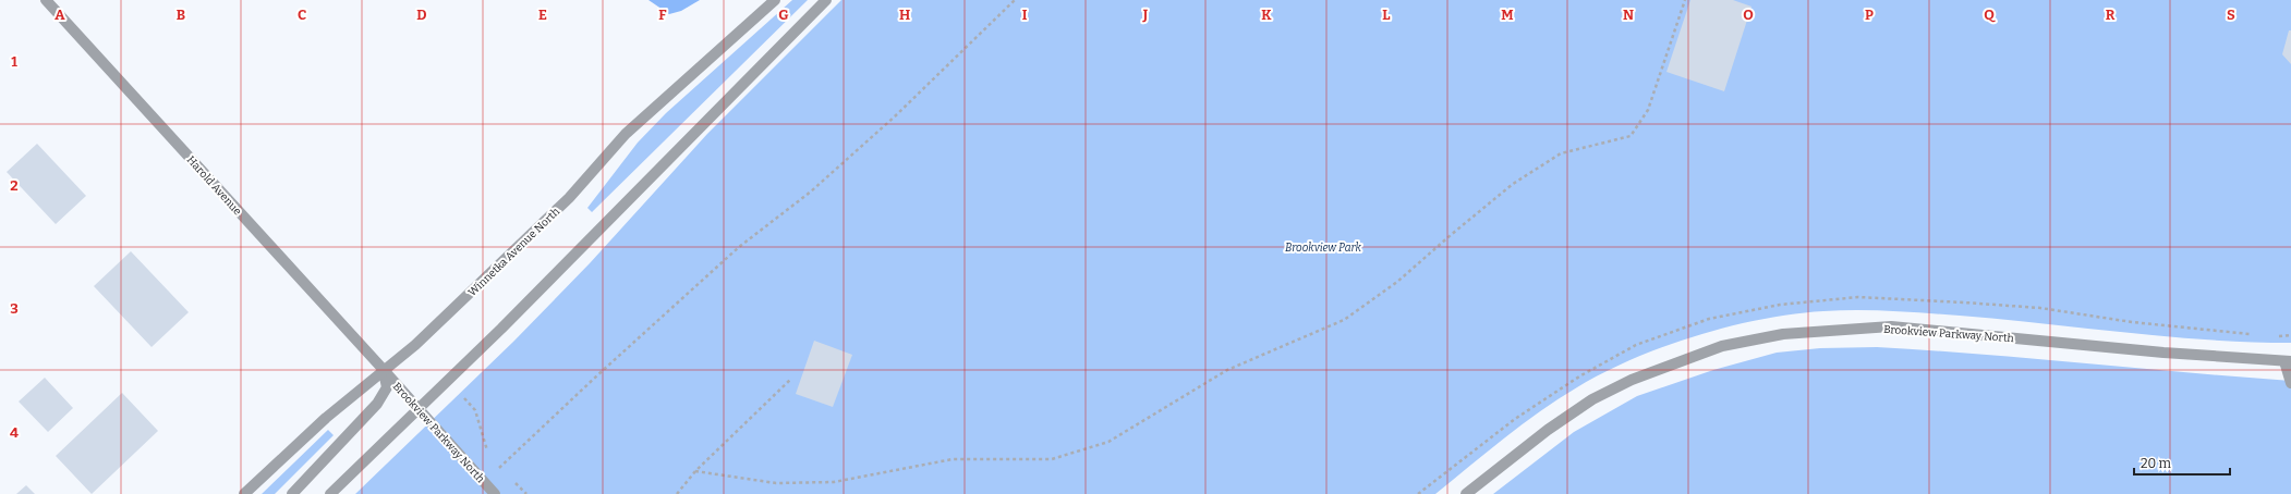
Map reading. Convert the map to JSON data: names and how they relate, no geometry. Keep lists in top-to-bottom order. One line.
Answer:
{"streets":{"street":["Harold Avenue","Winnetka Avenue North","Brookview Parkway North"]},"crossings":[["Harold Avenue","Winnetka Avenue North"],["Harold Avenue","Brookview Parkway North"],["Winnetka Avenue North","Brookview Parkway North"]],"parks":["Brookview Park"],"scale_bar":"20 m","grid":{"columns":["A","B","C","D","E","F","G","H","I","J","K","L","M","N","O","P","Q","R","S"],"rows":["1","2","3","4"]}}
